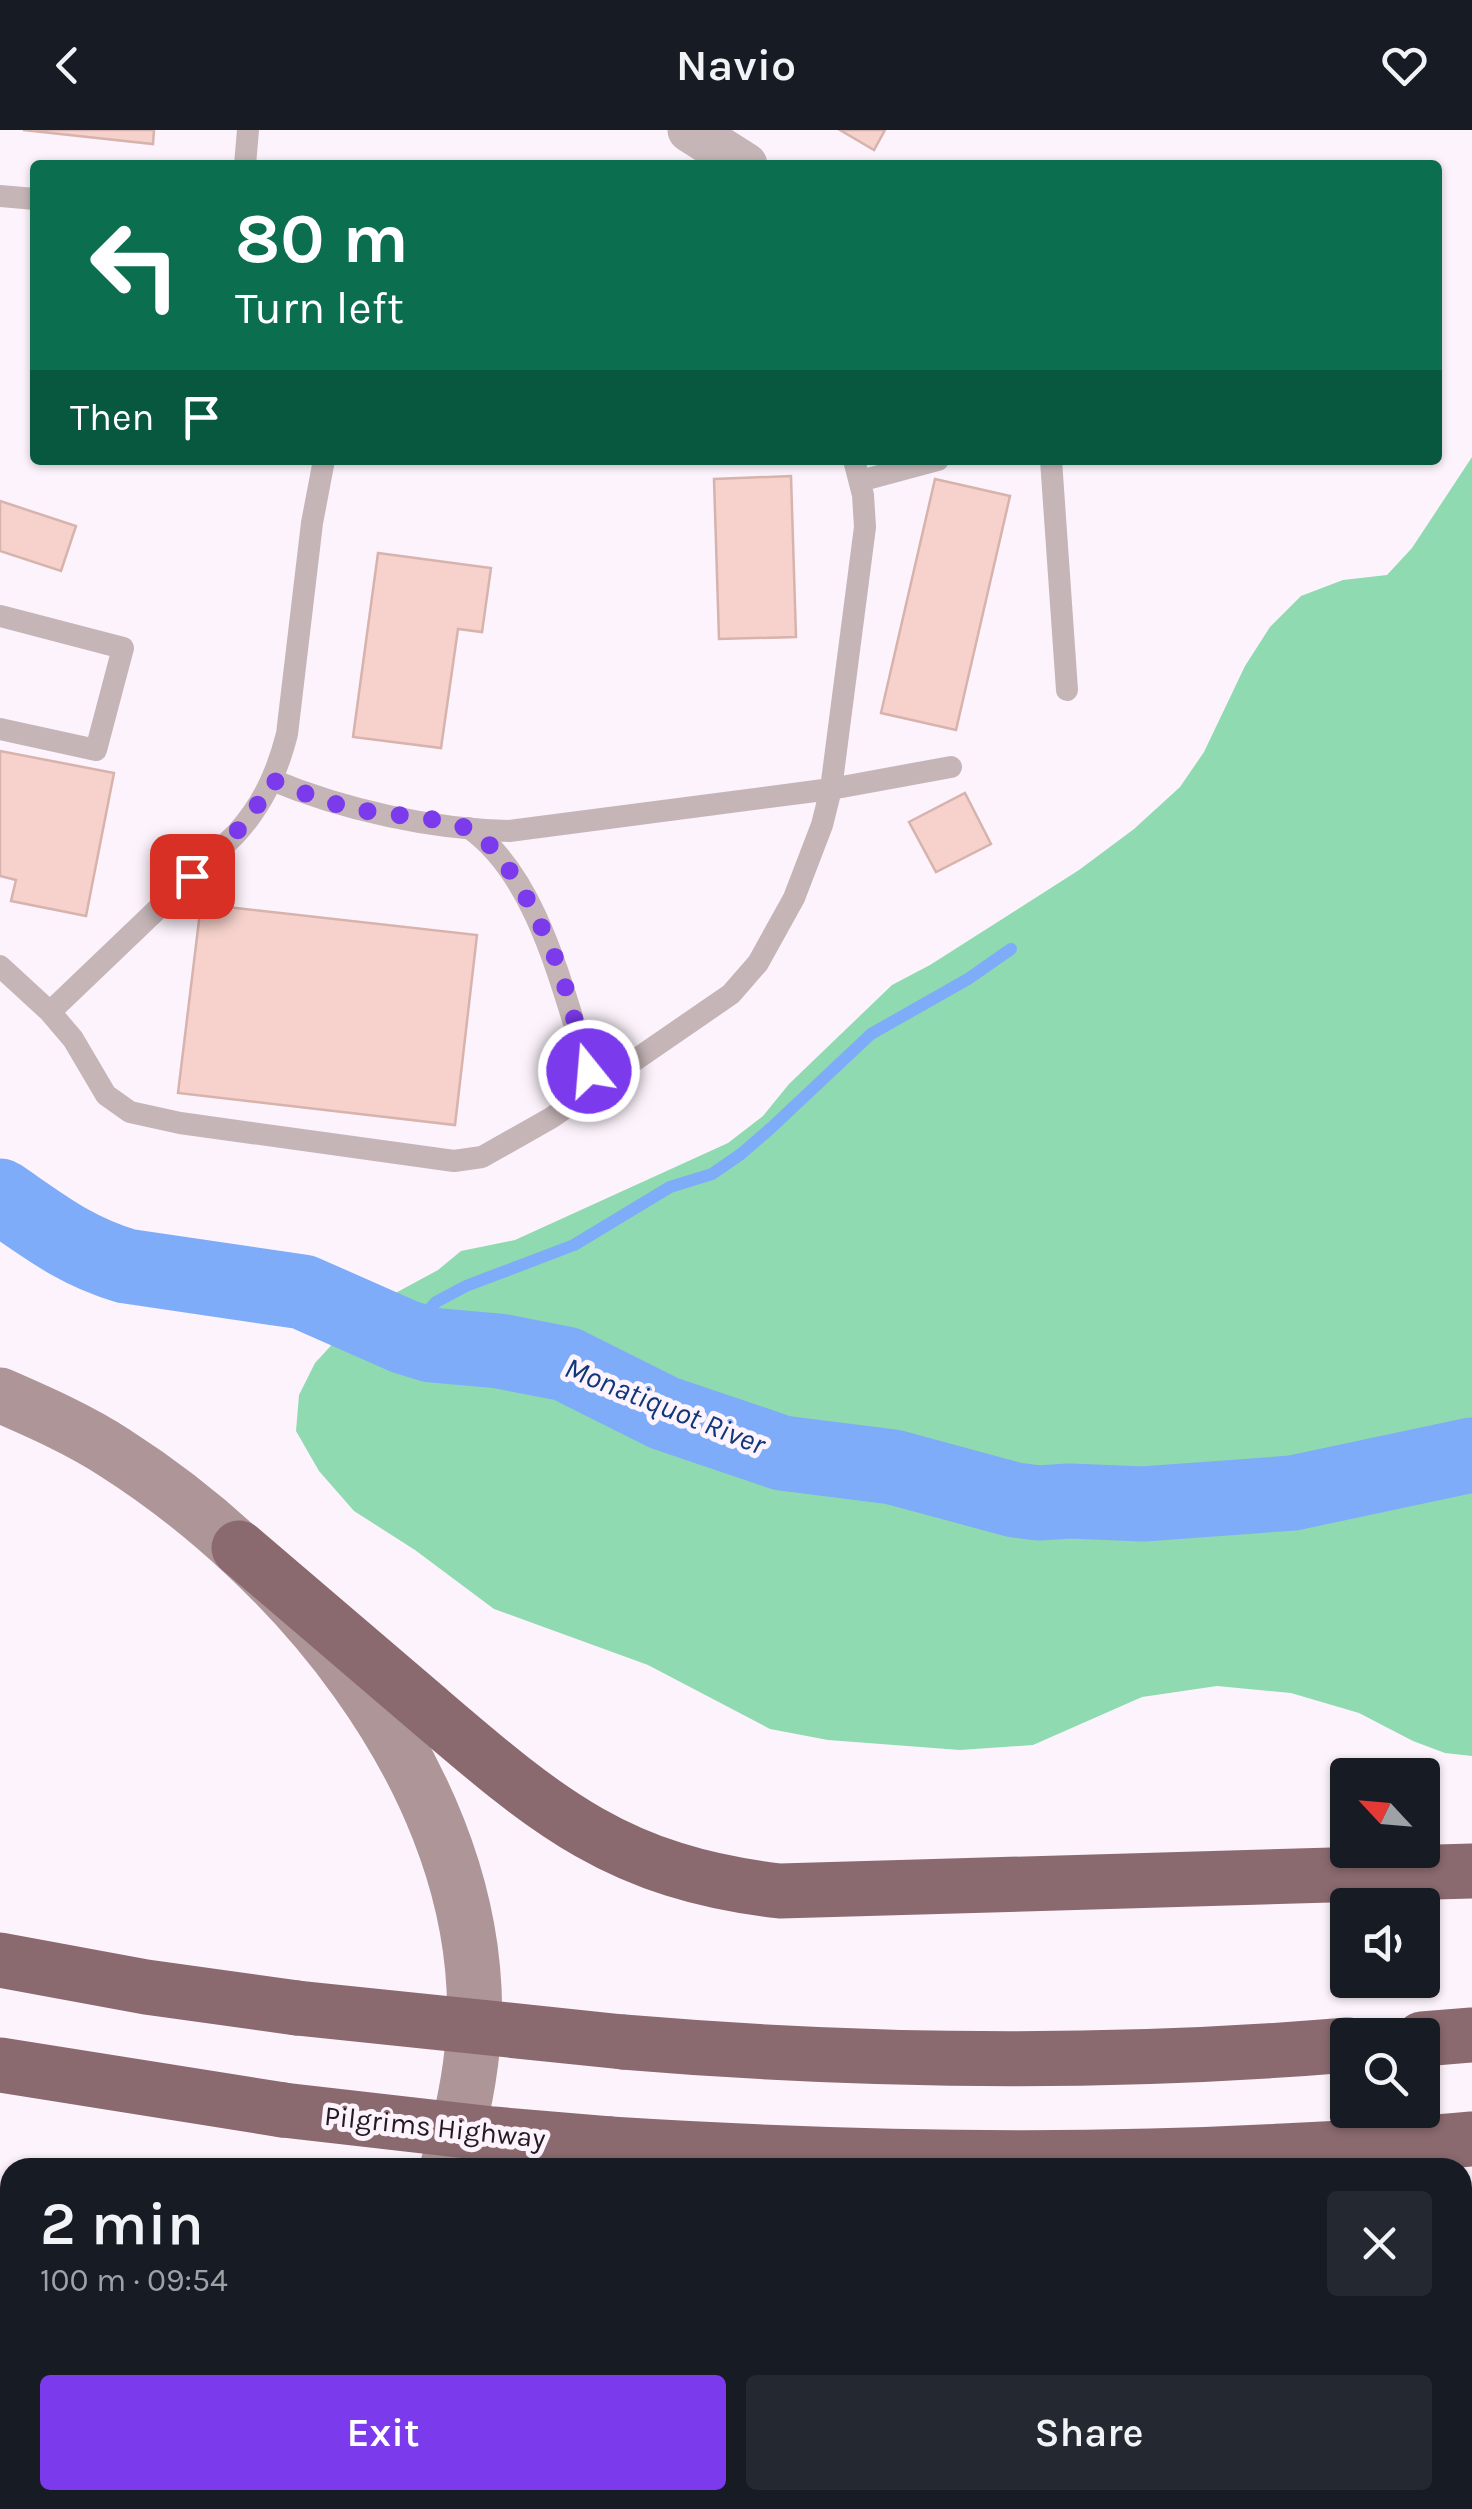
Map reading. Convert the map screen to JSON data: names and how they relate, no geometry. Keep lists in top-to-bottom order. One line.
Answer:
{"streets":{"highway":["Pilgrims Highway"]},"water":["Monatiquot River"],"north":"top left","page":{"header":"Navio","turn":["80 m","Turn left"],"then":"Then","heading":["2 min","100 m · 09:54"],"buttons":["Exit","Share"]}}
